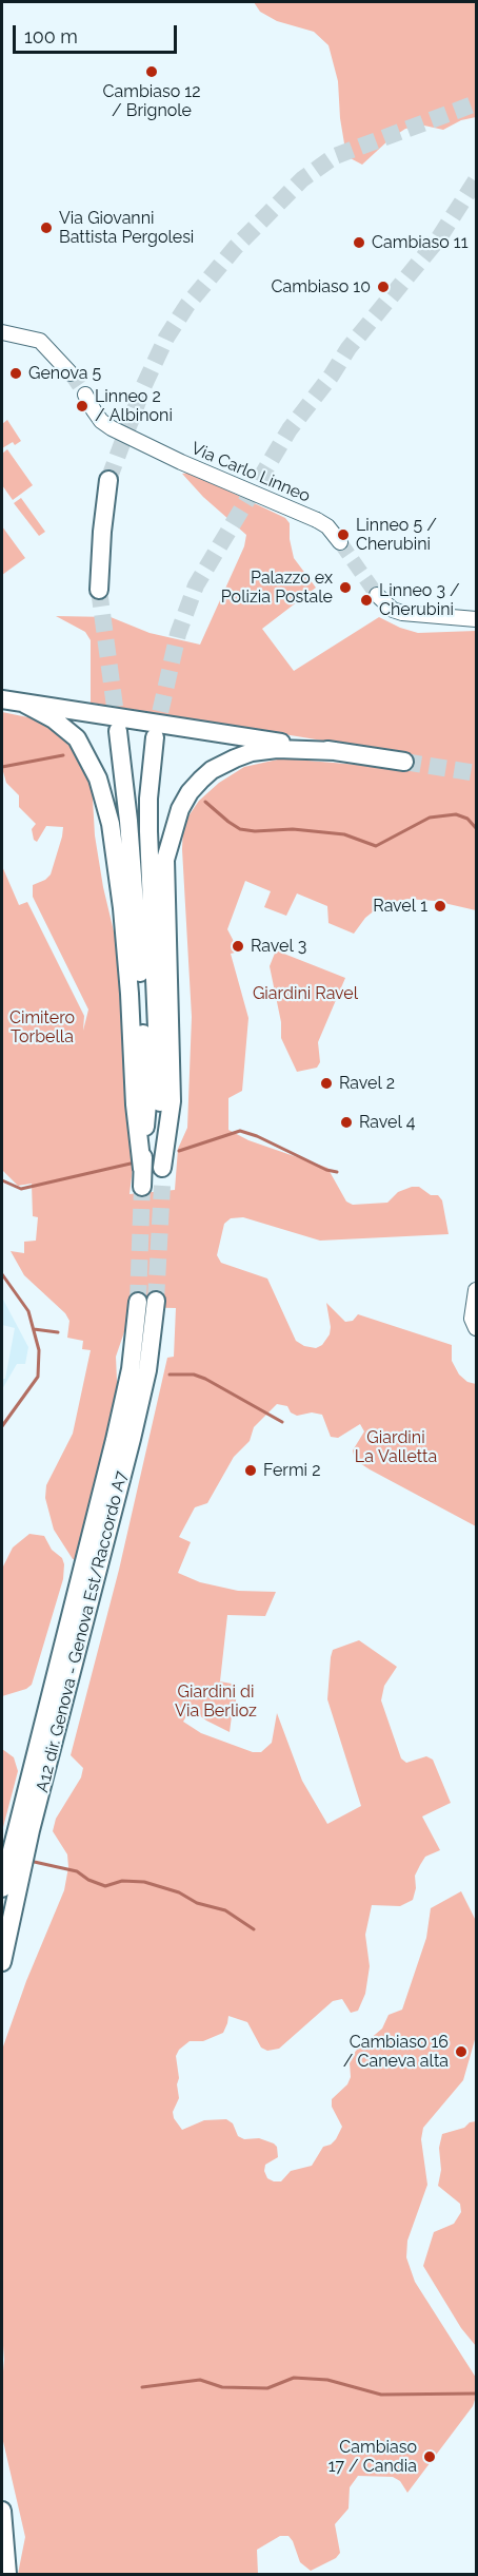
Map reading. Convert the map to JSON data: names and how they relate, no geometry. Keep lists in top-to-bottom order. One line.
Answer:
{"streets":{"highway":["A12 dir. Genova - Genova Est/Raccordo A7"],"street":["Via Carlo Linneo"]},"parks":["Giardini Ravel","Cimitero Torbella","Giardini La Valletta","Giardini di Via Berlioz"],"places":["Cambiaso 12 / Brignole","Via Giovanni Battista Pergolesi","Cambiaso 11","Cambiaso 10","Genova 5","Linneo 2 / Albinoni","Linneo 5 / Cherubini","Palazzo ex Polizia Postale","Linneo 3 / Cherubini","Ravel 1","Ravel 3","Ravel 2","Ravel 4","Fermi 2","Cambiaso 16 / Caneva alta","Cambiaso 17 / Candia"],"scale_bar":"100 m"}
